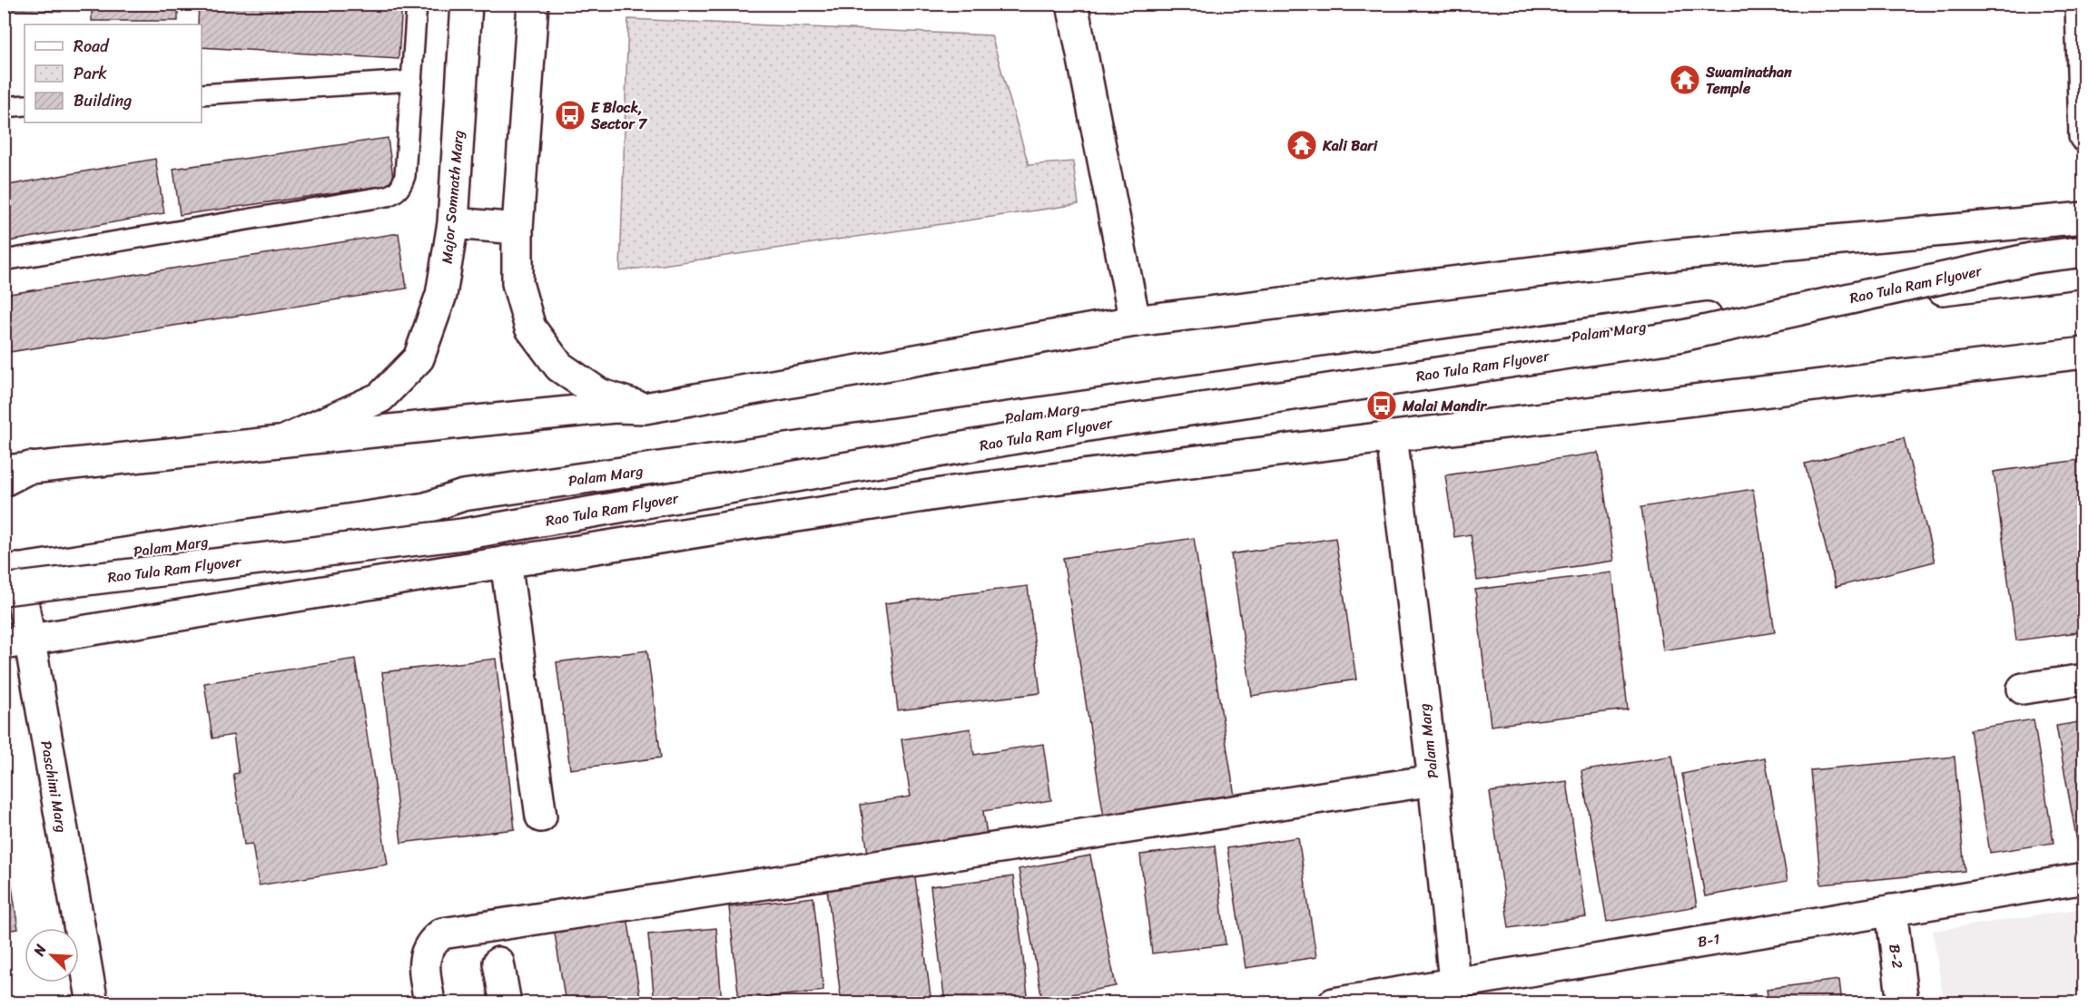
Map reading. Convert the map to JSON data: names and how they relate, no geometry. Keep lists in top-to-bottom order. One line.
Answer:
{"streets":{"main road":["Major Somnath Marg","Rao Tula Ram Flyover","Palam Marg","Paschimi Marg","B-1","B-2"]},"crossings":[["Rao Tula Ram Flyover","Palam Marg"],["Rao Tula Ram Flyover","Paschimi Marg"],["Palam Marg","Paschimi Marg"],["Palam Marg","B-1"],["B-1","B-2"]],"places":{"temple":["Swaminathan Temple","Kali Bari"],"bus stop":["E Block, Sector 7","Malai Mandir"]},"legend":["Road","Park","Building"],"north":"top left"}
